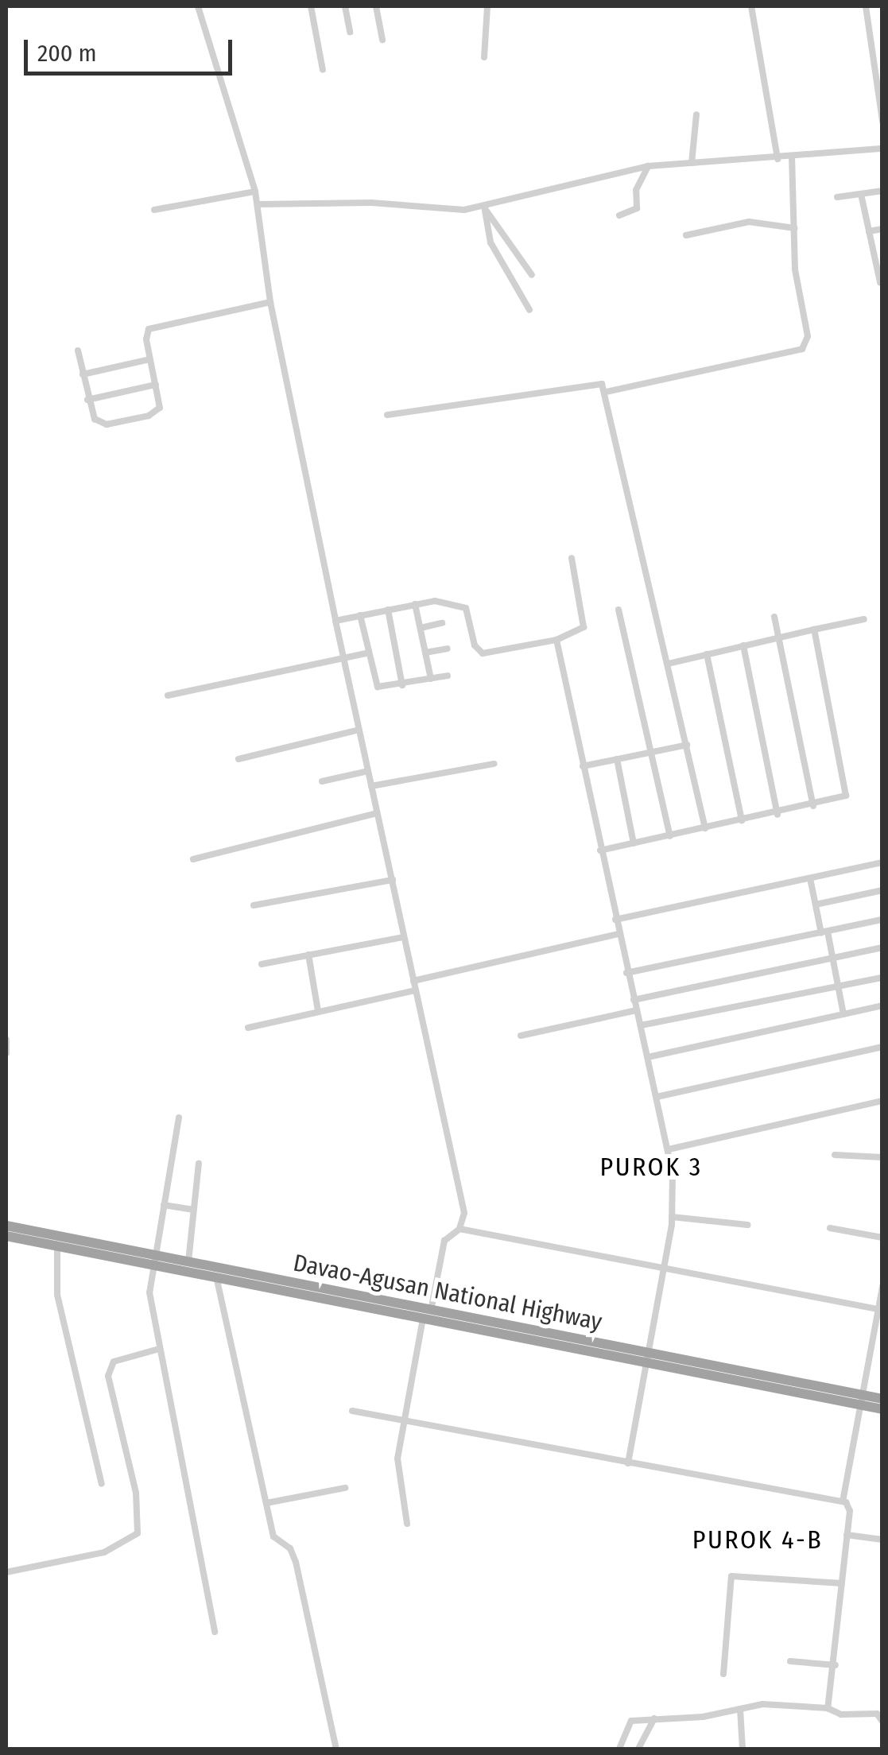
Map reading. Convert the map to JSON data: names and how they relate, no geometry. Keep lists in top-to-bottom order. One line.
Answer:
{"streets":{"highway":["Davao-Agusan National Highway"]},"districts":["PUROK 3","PUROK 4-B"],"scale_bar":"200 m"}
